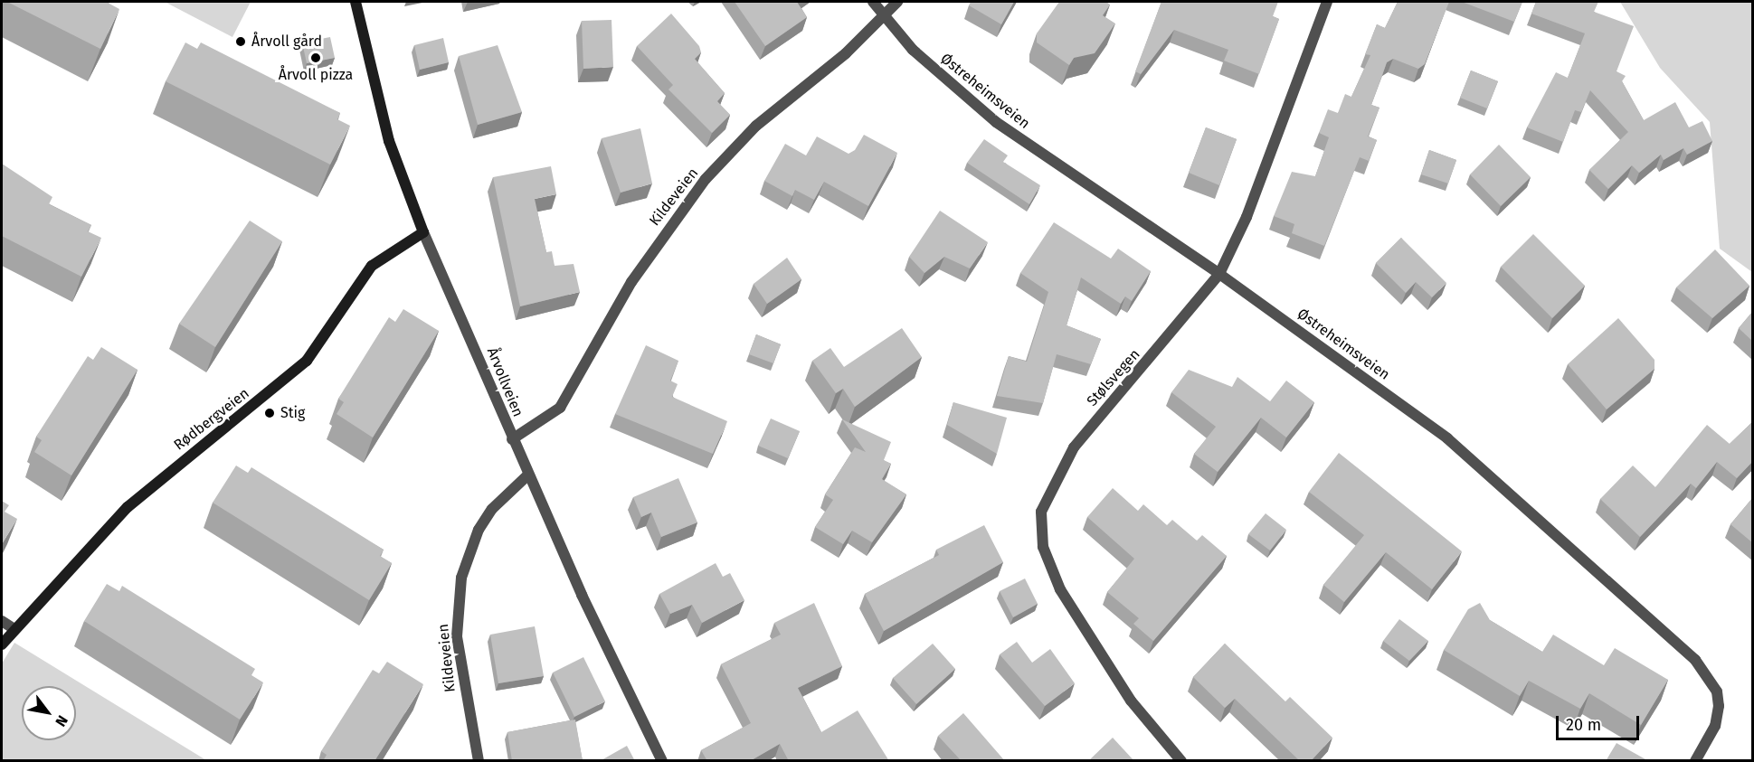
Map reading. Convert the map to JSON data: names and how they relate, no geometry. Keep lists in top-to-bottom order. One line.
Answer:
{"streets":{"street":["Østreheimsveien","Kildeveien","Stølsvegen","Årvollveien","Rødbergveien"]},"crossings":[["Østreheimsveien","Kildeveien"],["Østreheimsveien","Stølsvegen"],["Kildeveien","Årvollveien"],["Årvollveien","Rødbergveien"]],"places":["Årvoll gård","Årvoll pizza","Stig"],"scale_bar":"20 m","north":"bottom right"}
